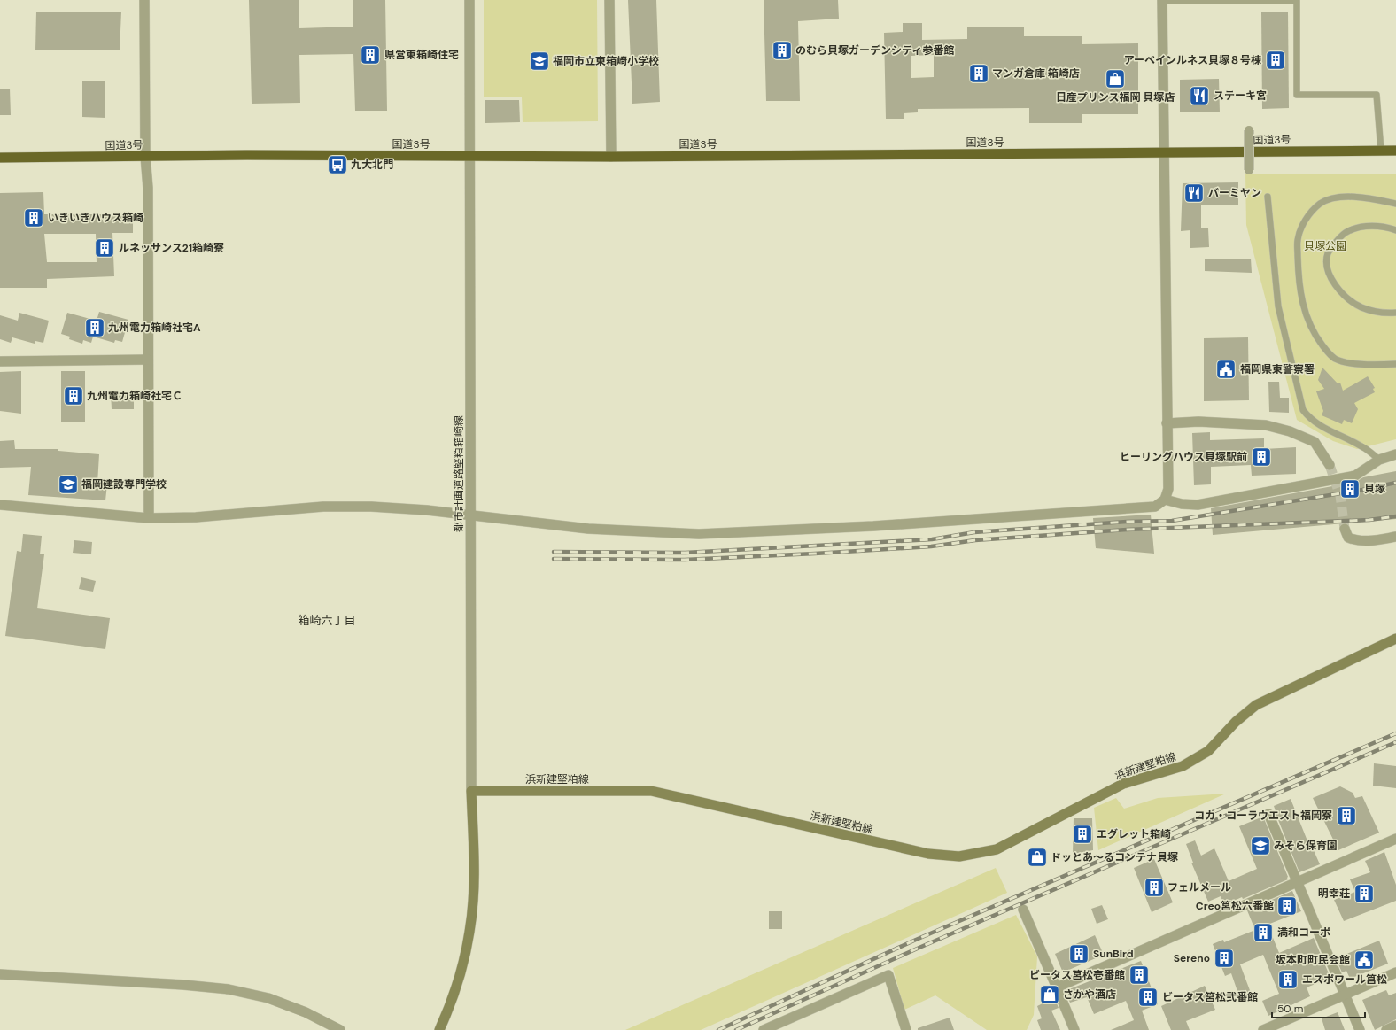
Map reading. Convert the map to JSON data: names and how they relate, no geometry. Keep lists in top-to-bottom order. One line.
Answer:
{"streets":{"highway":["国道3号"],"main road":["浜新建堅粕線"],"street":["都市計画道路堅粕箱崎線"]},"crossings":[["国道3号","都市計画道路堅粕箱崎線"],["都市計画道路堅粕箱崎線","浜新建堅粕線"]],"districts":["箱崎六丁目"],"parks":["貝塚公園"],"places":{"building":["のむら貝塚ガーデンシティ参番館","県営東箱崎住宅","アーベインルネス貝塚８号棟","マンガ倉庫 箱崎店","いきいきハウス箱崎","ルネッサンス21箱崎寮","九州電力箱崎社宅A","九州電力箱崎社宅Ｃ","ヒーリングハウス貝塚駅前","貝塚","コカ・コーラウエスト福岡寮","エグレット箱崎","フェルメール","明幸荘","Creo筥松六番館","満和コーポ","SunBird","Sereno","ビータス筥松壱番館","エスポワール筥松","ビータス筥松弐番館"],"school or university":["福岡市立東箱崎小学校","福岡建設専門学校","みそら保育園"],"shop":["日産プリンス福岡 貝塚店","ドッとあ～るコンテナ貝塚","さかや酒店"],"restaurant":["ステーキ宮","バーミヤン"],"bus stop":["九大北門"],"public building":["福岡県東警察署","坂本町町民会館"]},"scale_bar":"50 m"}
